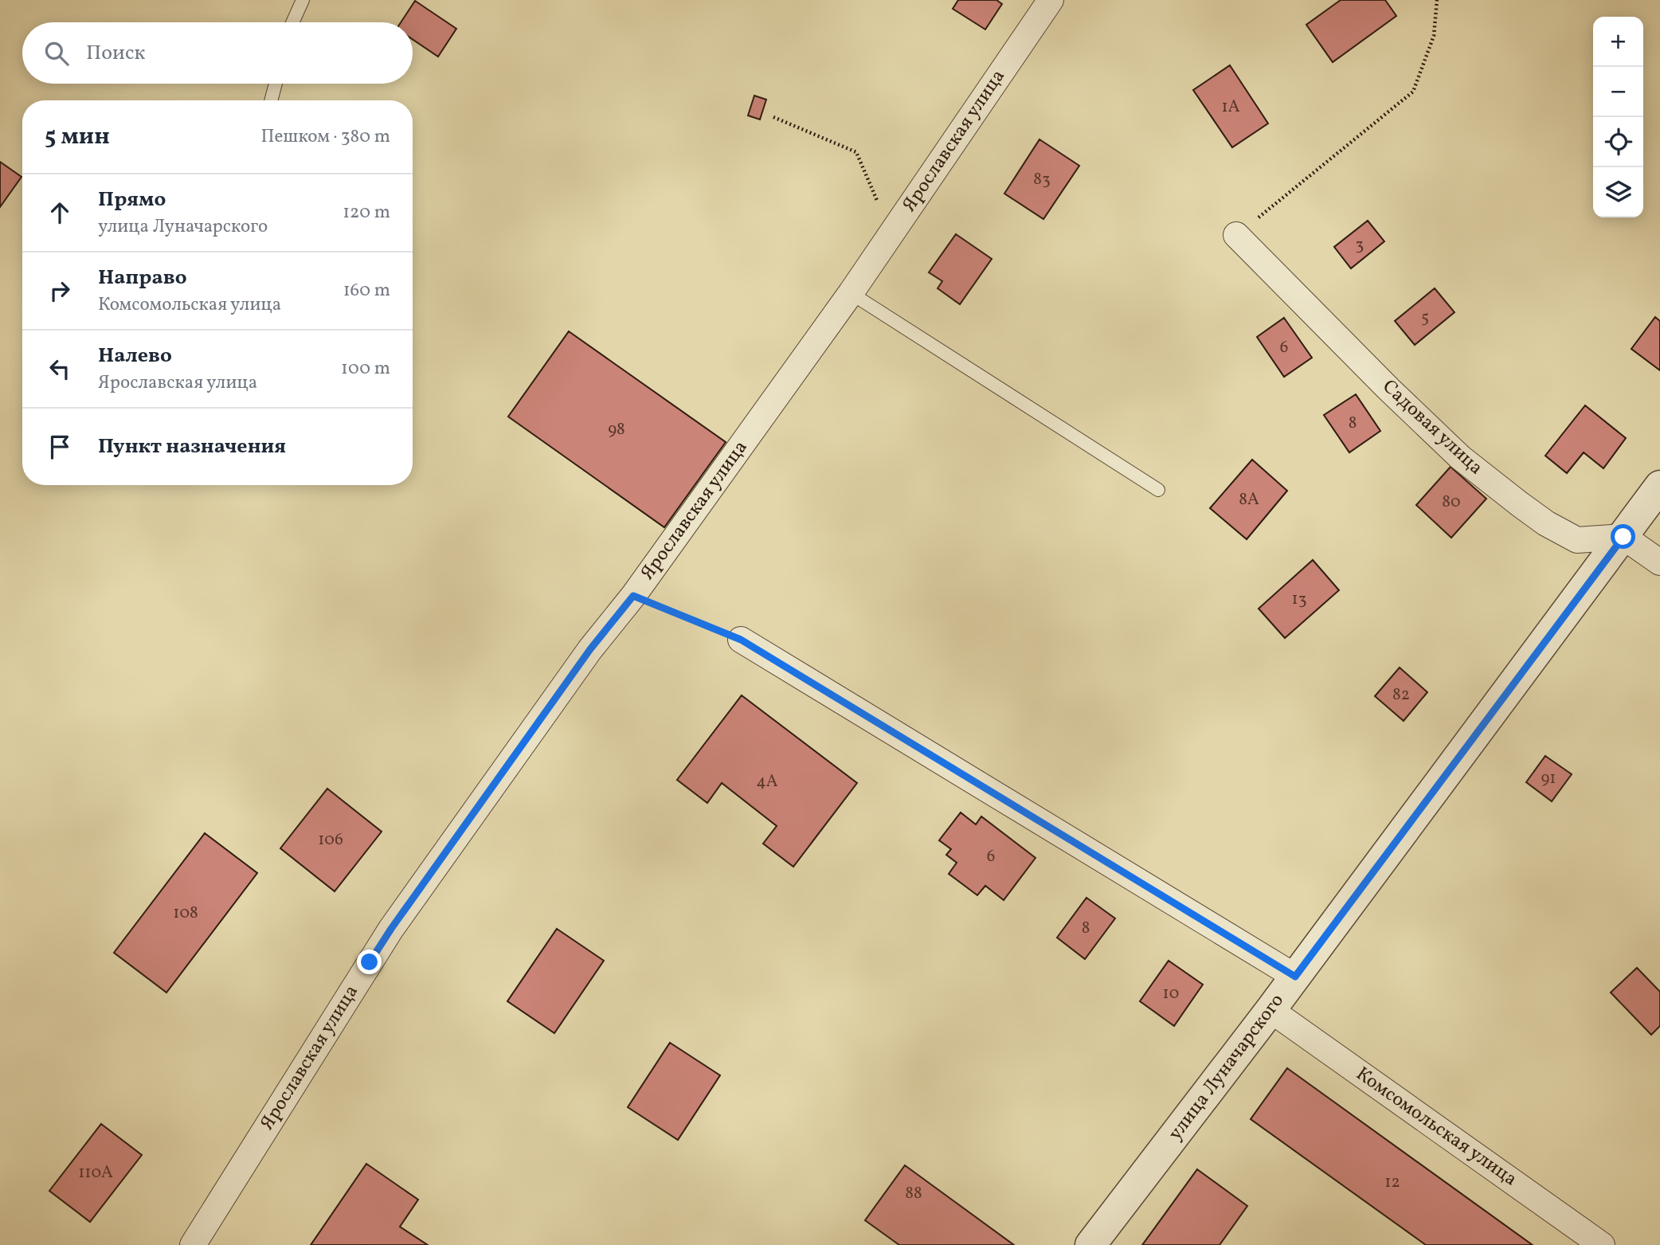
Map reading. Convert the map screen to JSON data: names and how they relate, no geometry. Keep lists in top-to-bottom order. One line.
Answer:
{"streets":{"street":["Ярославская улица","Садовая улица","улица Луначарского","Комсомольская улица"]},"crossings":[["Садовая улица","улица Луначарского"],["улица Луначарского","Комсомольская улица"]],"house_numbers":["1А","83","3","5","6","8","98","8А","80","13","82","91","4А","106","6","108","8","10","110А","12","88"],"page":{"map_buttons":["+","−"],"search":"Поиск","heading":["5 мин","Пешком · 380 m"],"list":[["Прямо","улица Луначарского","120 m"],["Направо","Комсомольская улица","160 m"],["Налево","Ярославская улица","100 m"],"Пункт назначения"]}}
